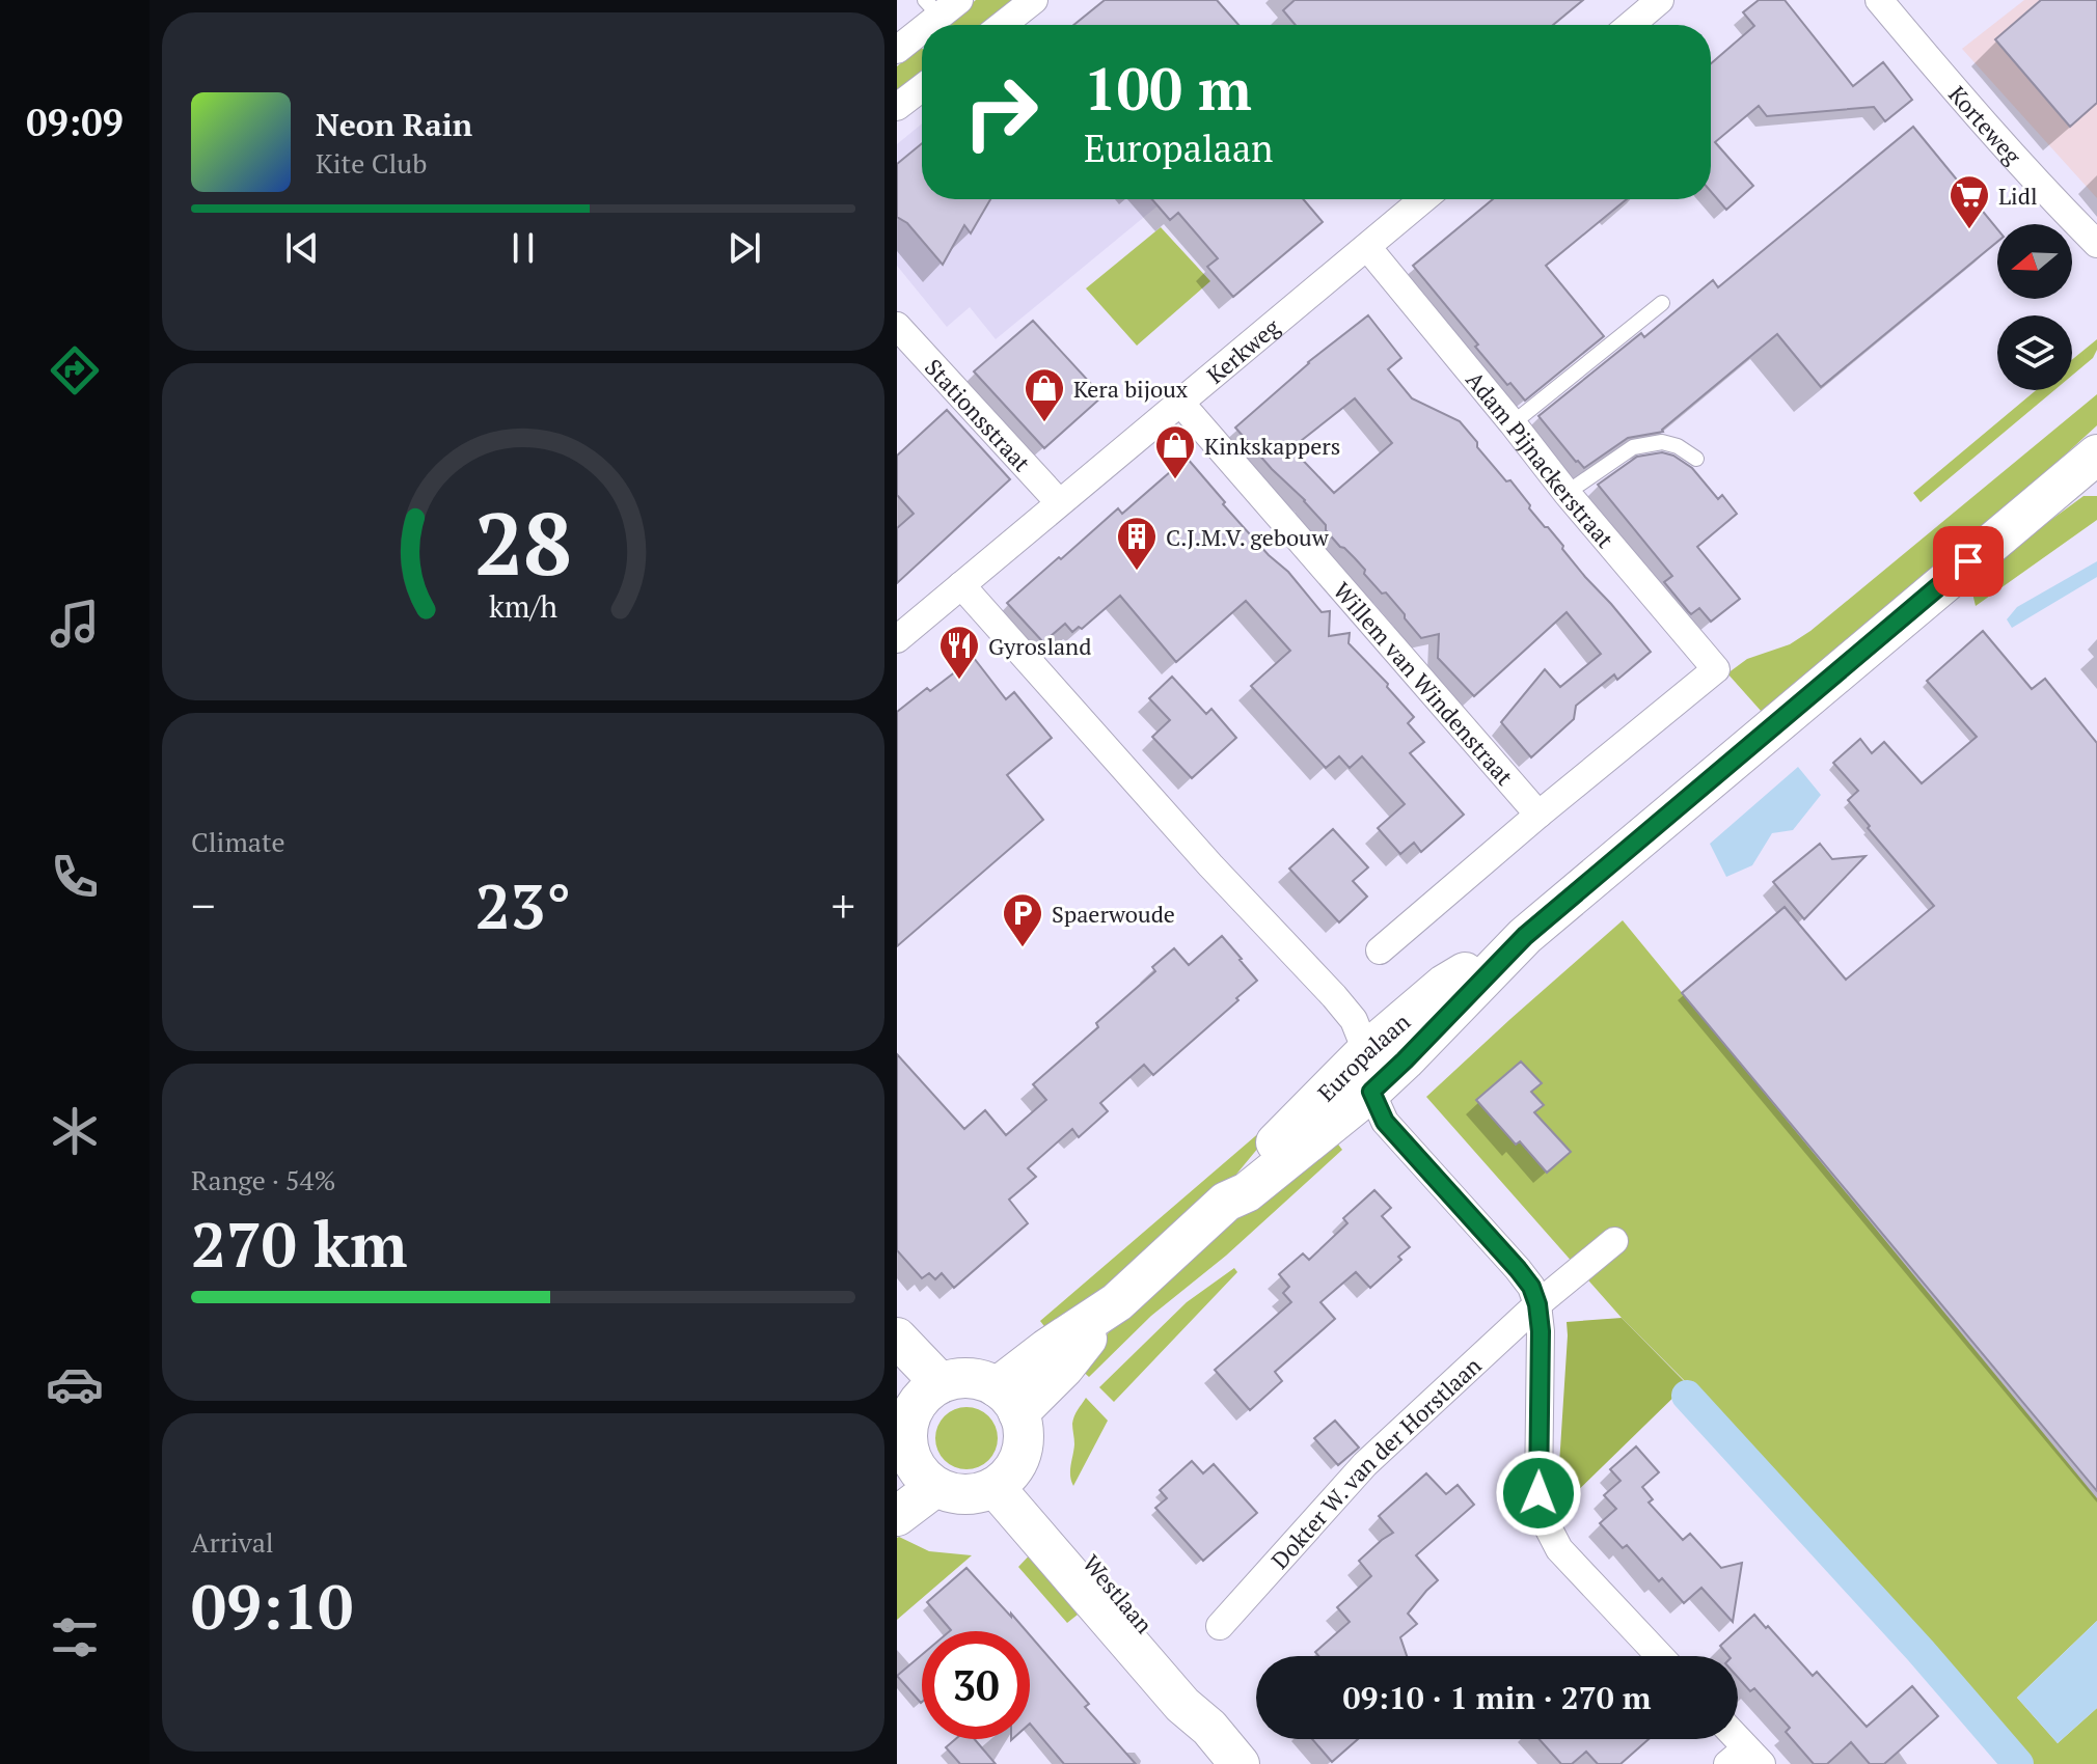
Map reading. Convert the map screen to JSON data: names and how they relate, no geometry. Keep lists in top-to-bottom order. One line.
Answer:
{"streets":{"main road":["Europalaan","Westlaan"],"street":["Korteweg","Kerkweg","Stationsstraat","Adam Pijnackerstraat","Willem van Windenstraat","Dokter W. van der Horstlaan"]},"crossings":[["Kerkweg","Stationsstraat"],["Kerkweg","Adam Pijnackerstraat"],["Kerkweg","Willem van Windenstraat"],["Adam Pijnackerstraat","Willem van Windenstraat"],["Europalaan","Westlaan"]],"places":{"supermarket":["Lidl"],"shop":["Kera bijoux","Kinkskappers"],"building":["C.J.M.V. gebouw"],"restaurant":["Gyrosland"],"parking":["Spaerwoude"]},"north":"left","page":{"tabs":"09:09","turn":["100 m","Europalaan"],"song":["Neon Rain","Kite Club"],"tile":["Climate",["Range · 54%","270 km"],["Arrival","09:10"]],"heat":["−","23°","+"],"limit":"30","trip":"09:10 · 1 min · 270 m","gauge":["28","km/h"]}}
